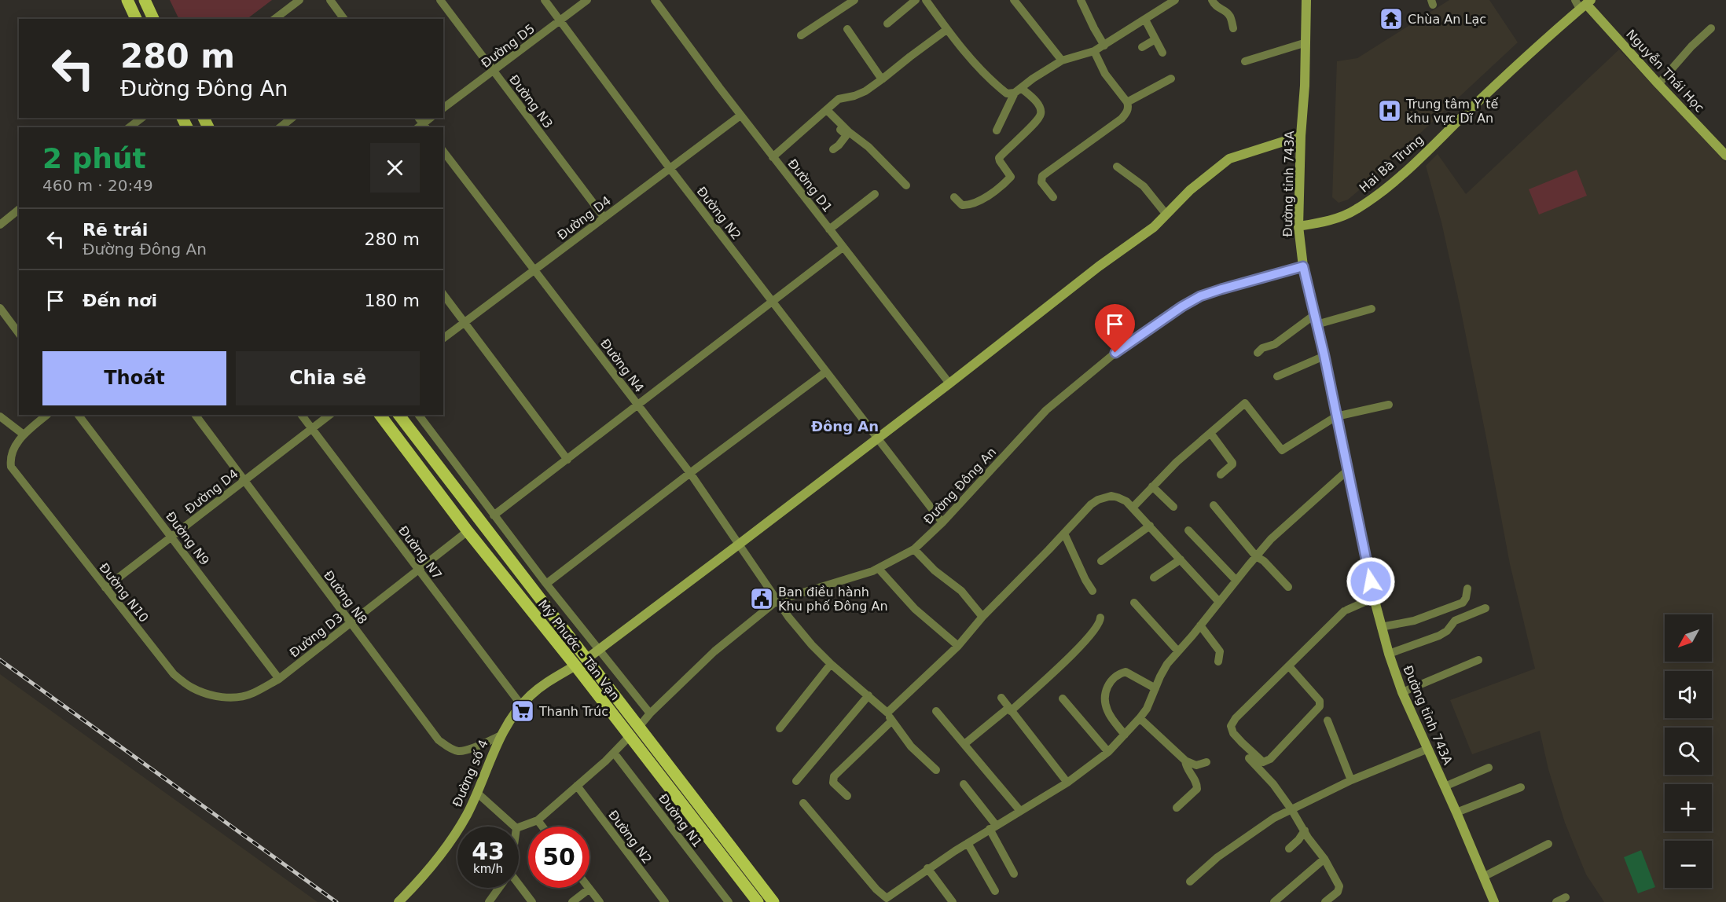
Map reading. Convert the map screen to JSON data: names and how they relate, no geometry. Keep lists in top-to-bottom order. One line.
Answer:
{"streets":{"main road":["Mỹ Phước - Tân Vạn"],"street":["Đường D5","Nguyễn Thái Học","Đường N3","Hai Bà Trưng","Đường tỉnh 743A","Đường D1","Đường N2","Đường D4","Đường N4","Đường Đông An","Đường N9","Đường N7","Đường N10","Đường N8","Đường D3","Đường số 4","Đường N1"]},"crossings":[["Đường D5","Đường N3"],["Đường D5","Đường N2"],["Nguyễn Thái Học","Hai Bà Trưng"],["Đường N3","Đường D4"],["Hai Bà Trưng","Đường tỉnh 743A"],["Đường tỉnh 743A","Đường Đông An"],["Đường D1","Đường D4"],["Đường N2","Đường D4"],["Đường N2","Đường Đông An"],["Đường D4","Đường N4"],["Đường D4","Đường N9"],["Đường D4","Đường N7"],["Đường D4","Đường N10"],["Đường D4","Đường N8"],["Đường N4","Đường Đông An"],["Đường Đông An","Mỹ Phước - Tân Vạn"],["Đường N9","Đường D3"],["Đường N7","Đường D3"],["Đường N7","Đường số 4"],["Đường N10","Đường D3"],["Đường N8","Đường D3"],["Đường N8","Đường số 4"],["Đường D3","Mỹ Phước - Tân Vạn"],["Mỹ Phước - Tân Vạn","Đường số 4"]],"districts":["Đông An"],"places":{"temple":["Chùa An Lạc"],"hospital":["Trung tâm Y tế khu vực Dĩ An"],"public building":["Ban điều hành Khu phố Đông An"],"supermarket":["Thanh Trúc"]},"north":"bottom left","page":{"turn":["280 m","Đường Đông An"],"heading":["2 phút","460 m · 20:49"],"list":[{"name":"Rẽ trái","note":"Đường Đông An","value":"280 m"},{"name":"Đến nơi","value":"180 m"}],"buttons":["Thoát","Chia sẻ"],"map_buttons":["+","−"],"speed":"43 km/h","limit":"50"}}
